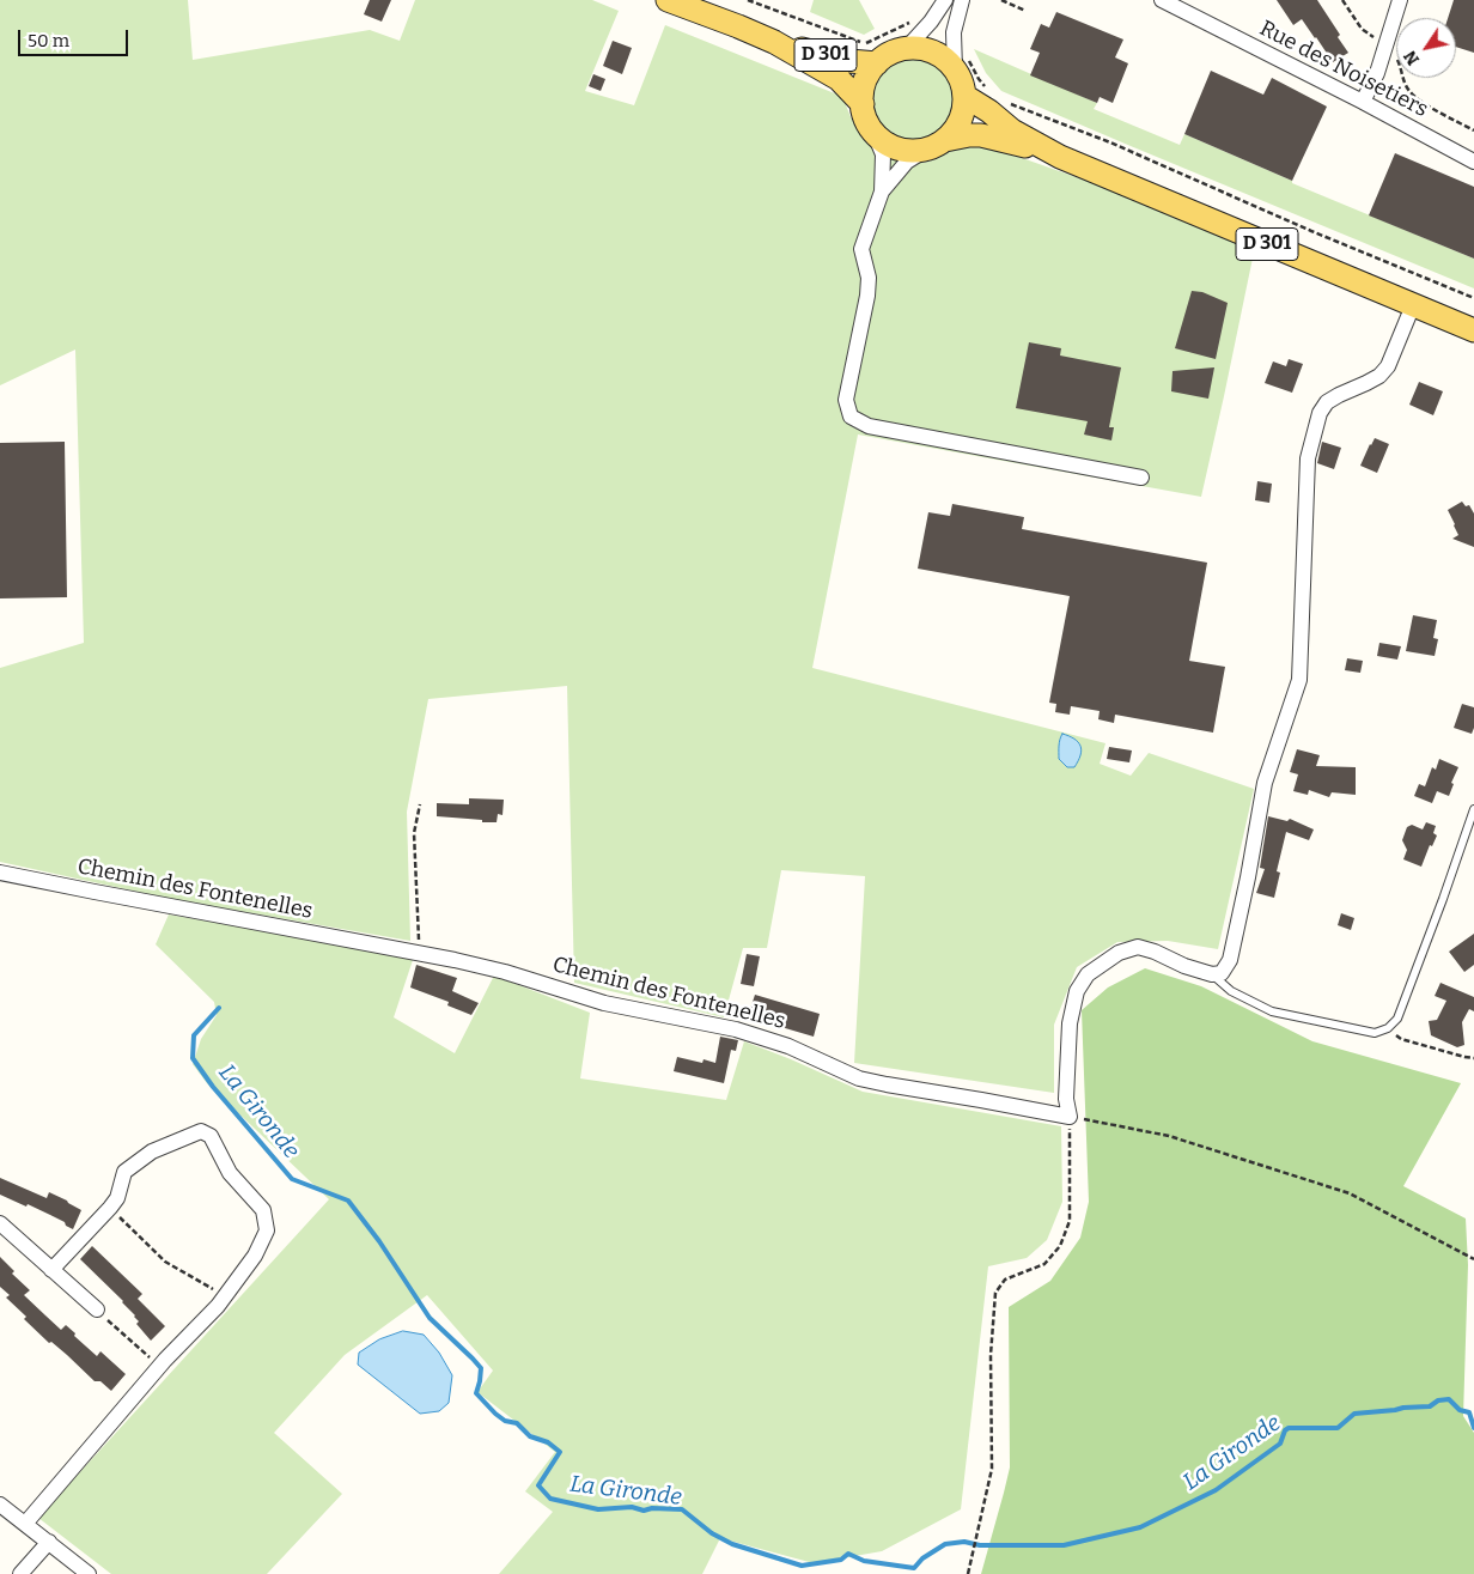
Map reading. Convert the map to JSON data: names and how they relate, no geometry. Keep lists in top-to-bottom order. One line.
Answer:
{"streets":{"main road":["D 301"],"street":["Rue des Noisetiers","Chemin des Fontenelles"]},"water":["La Gironde"],"scale_bar":"50 m","north":"bottom left"}
